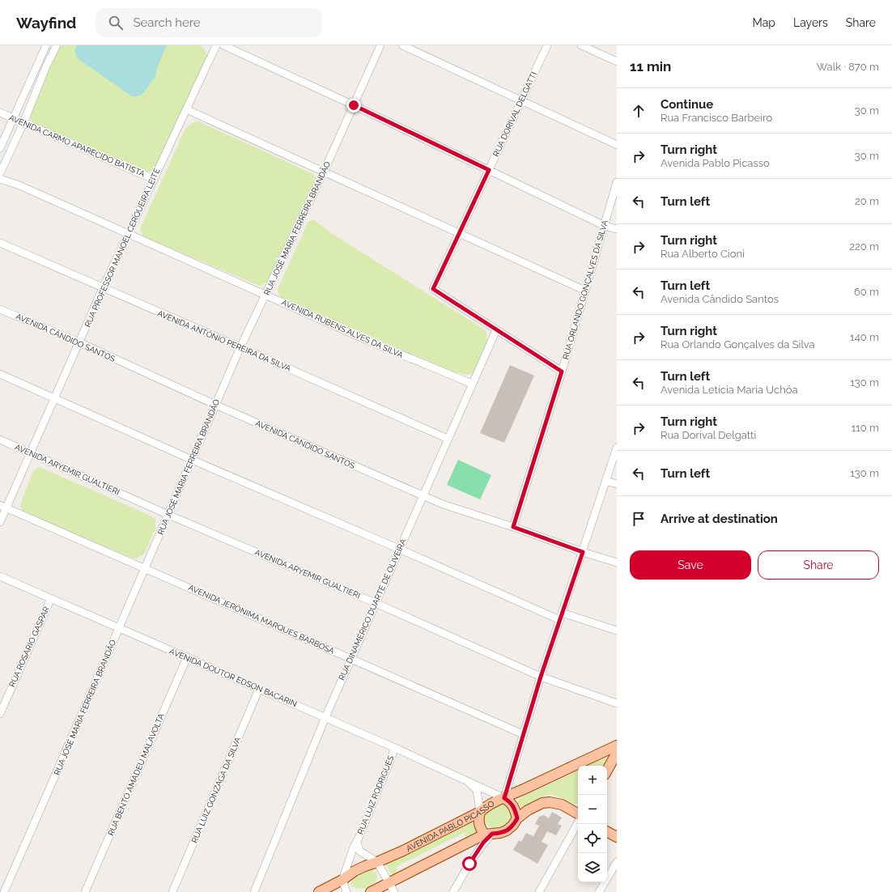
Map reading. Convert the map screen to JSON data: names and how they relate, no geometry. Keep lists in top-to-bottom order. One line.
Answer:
{"streets":{"main road":["AVENIDA PABLO PICASSO"],"street":["RUA DORIVAL DELGATTI","AVENIDA CARMO APARECIDO BATISTA","RUA JOSÉ MARIA FERREIRA BRANDÃO","RUA PROFESSOR MANOEL CERQUEIRA LEITE","RUA ORLANDO GONÇALVES DA SILVA","AVENIDA RUBENS ALVES DA SILVA","AVENIDA CÂNDIDO SANTOS","AVENIDA ANTÔNIO PEREIRA DA SILVA","AVENIDA ARYEMIR GUALTIERI","RUA DINAMÉRICO DUARTE DE OLIVEIRA","AVENIDA JERÔNIMA MARQUES BARBOSA","RUA ROSARIO GASPAR","AVENIDA DOUTOR EDSON BACARIN","RUA BENTO AMADEU MALAVOLTA","RUA LUIZ GONZAGA DA SILVA","RUA LUIZ RODRIGUES"]},"crossings":[["RUA DORIVAL DELGATTI","RUA DINAMÉRICO DUARTE DE OLIVEIRA"],["AVENIDA CARMO APARECIDO BATISTA","RUA PROFESSOR MANOEL CERQUEIRA LEITE"],["RUA JOSÉ MARIA FERREIRA BRANDÃO","AVENIDA RUBENS ALVES DA SILVA"],["RUA JOSÉ MARIA FERREIRA BRANDÃO","AVENIDA CÂNDIDO SANTOS"],["RUA JOSÉ MARIA FERREIRA BRANDÃO","AVENIDA ANTÔNIO PEREIRA DA SILVA"],["RUA JOSÉ MARIA FERREIRA BRANDÃO","AVENIDA ARYEMIR GUALTIERI"],["RUA JOSÉ MARIA FERREIRA BRANDÃO","AVENIDA JERÔNIMA MARQUES BARBOSA"],["RUA JOSÉ MARIA FERREIRA BRANDÃO","AVENIDA DOUTOR EDSON BACARIN"],["RUA PROFESSOR MANOEL CERQUEIRA LEITE","AVENIDA RUBENS ALVES DA SILVA"],["RUA PROFESSOR MANOEL CERQUEIRA LEITE","AVENIDA CÂNDIDO SANTOS"],["RUA PROFESSOR MANOEL CERQUEIRA LEITE","AVENIDA ANTÔNIO PEREIRA DA SILVA"],["RUA PROFESSOR MANOEL CERQUEIRA LEITE","AVENIDA ARYEMIR GUALTIERI"],["RUA PROFESSOR MANOEL CERQUEIRA LEITE","AVENIDA JERÔNIMA MARQUES BARBOSA"],["RUA ORLANDO GONÇALVES DA SILVA","AVENIDA CÂNDIDO SANTOS"],["AVENIDA RUBENS ALVES DA SILVA","RUA DINAMÉRICO DUARTE DE OLIVEIRA"],["AVENIDA CÂNDIDO SANTOS","RUA DINAMÉRICO DUARTE DE OLIVEIRA"],["AVENIDA ANTÔNIO PEREIRA DA SILVA","RUA DINAMÉRICO DUARTE DE OLIVEIRA"],["AVENIDA ARYEMIR GUALTIERI","RUA DINAMÉRICO DUARTE DE OLIVEIRA"],["RUA DINAMÉRICO DUARTE DE OLIVEIRA","AVENIDA JERÔNIMA MARQUES BARBOSA"],["RUA DINAMÉRICO DUARTE DE OLIVEIRA","AVENIDA DOUTOR EDSON BACARIN"],["RUA ROSARIO GASPAR","AVENIDA DOUTOR EDSON BACARIN"],["AVENIDA DOUTOR EDSON BACARIN","RUA BENTO AMADEU MALAVOLTA"],["AVENIDA DOUTOR EDSON BACARIN","RUA LUIZ GONZAGA DA SILVA"],["AVENIDA DOUTOR EDSON BACARIN","RUA LUIZ RODRIGUES"],["AVENIDA DOUTOR EDSON BACARIN","AVENIDA PABLO PICASSO"],["RUA LUIZ RODRIGUES","AVENIDA PABLO PICASSO"]],"page":{"header":"Wayfind","search":"Search here","nav":["Map","Layers","Share"],"heading":["11 min","Walk · 870 m"],"list":[["Continue","Rua Francisco Barbeiro","30 m"],["Turn right","Avenida Pablo Picasso","30 m"],["Turn left","20 m"],["Turn right","Rua Alberto Cioni","220 m"],["Turn left","Avenida Cândido Santos","60 m"],["Turn right","Rua Orlando Gonçalves da Silva","140 m"],["Turn left","Avenida Letícia Maria Uchôa","130 m"],["Turn right","Rua Dorival Delgatti","110 m"],["Turn left","130 m"],"Arrive at destination"],"buttons":["Save","Share"],"map_buttons":["+","−"]}}
